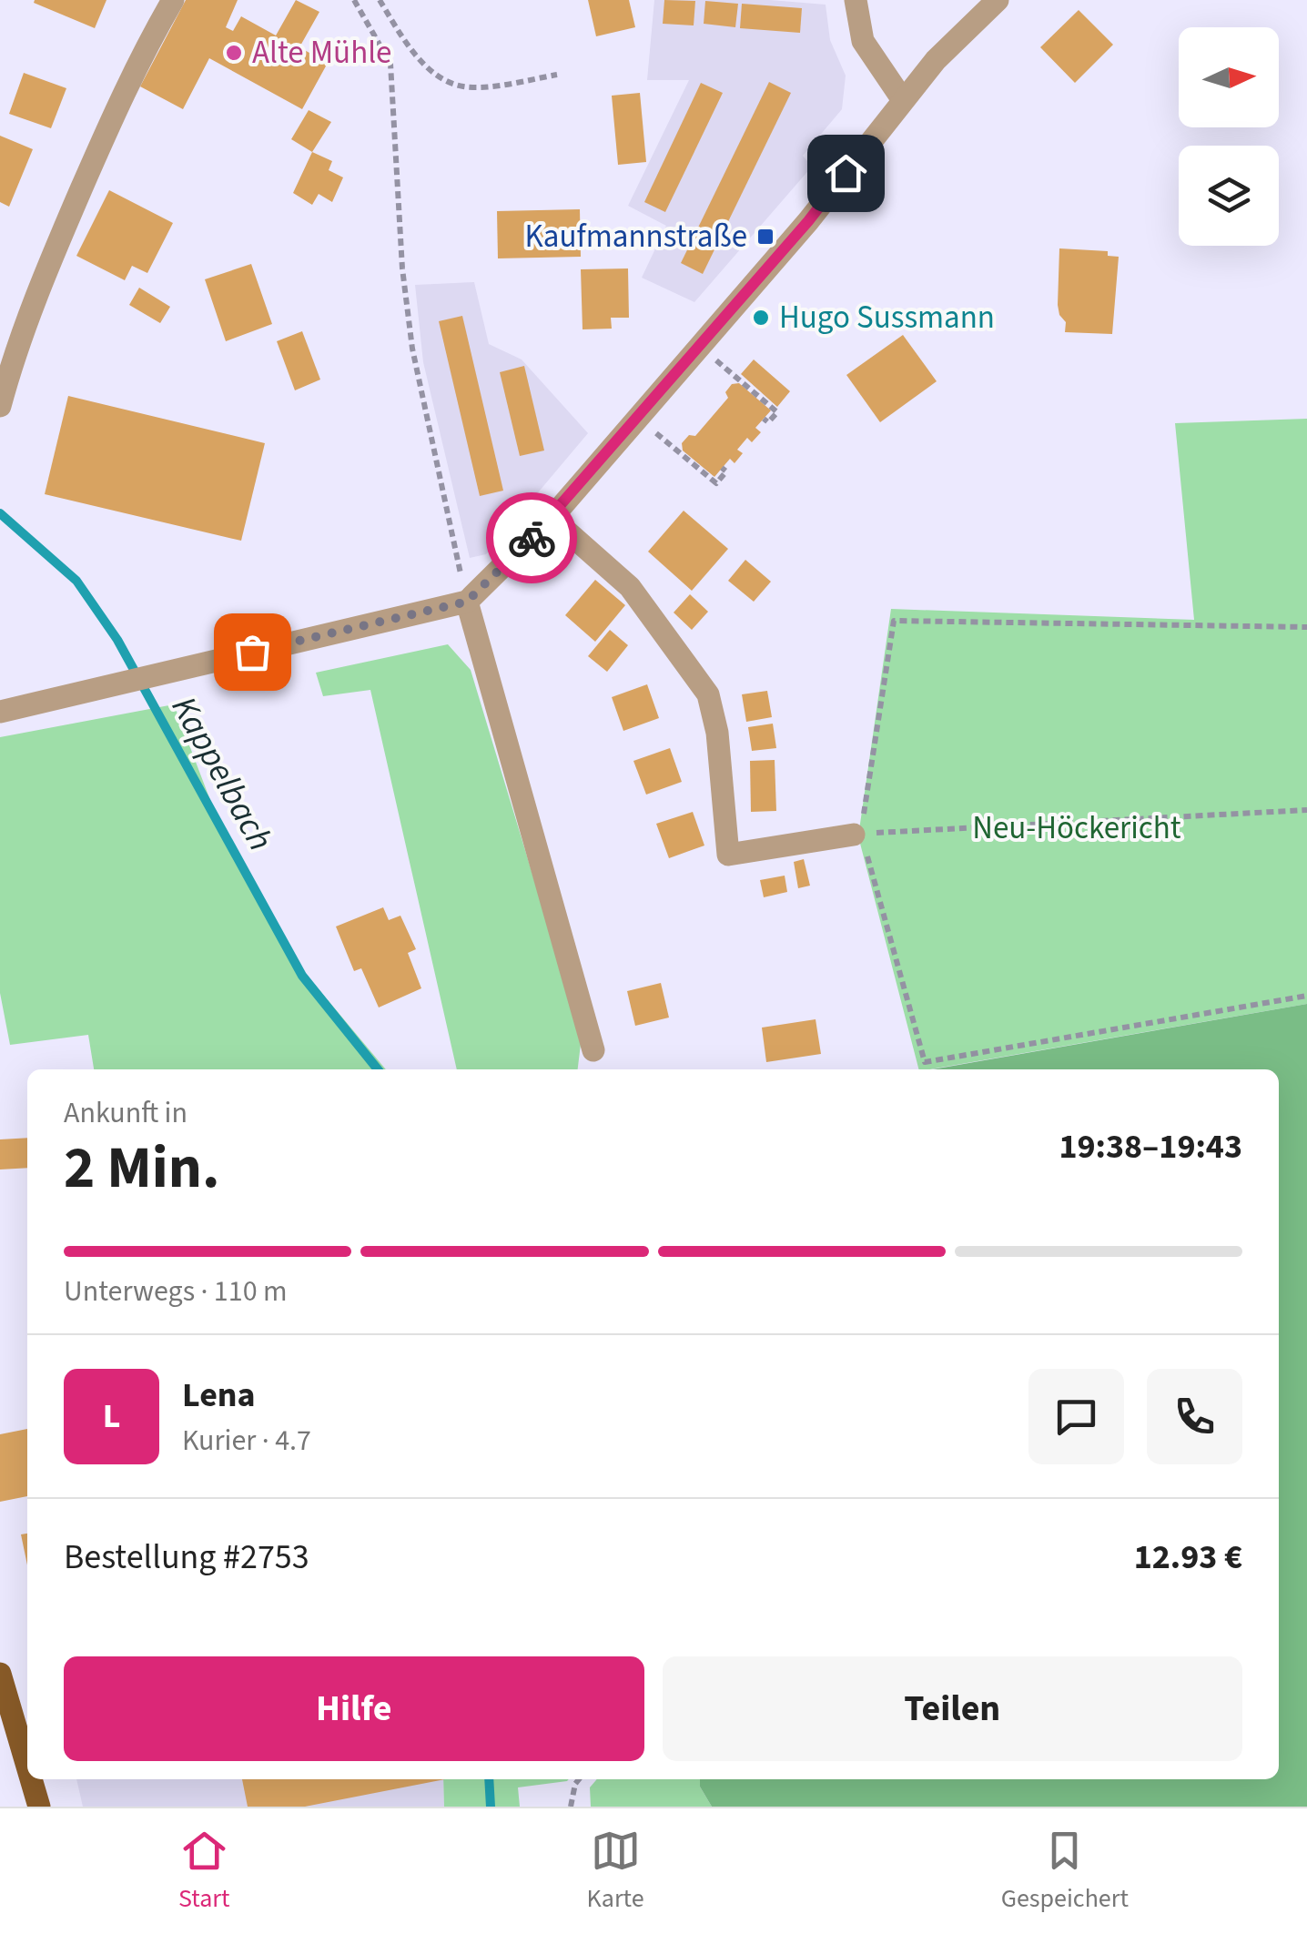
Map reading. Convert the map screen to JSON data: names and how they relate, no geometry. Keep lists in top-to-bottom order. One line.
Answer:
{"water":["Kappelbach"],"parks":["Neu-Höckericht"],"places":{"other":["Alte Mühle","Hugo Sussmann"],"transit":["Kaufmannstraße"]},"north":"right","page":{"heading":["2 Min.","Ankunft in","19:38–19:43"],"panel":["Lena","Kurier · 4.7","Bestellung #2753","12.93 €"],"bar":"Unterwegs · 110 m","round":"L","buttons":["Hilfe","Teilen"],"tabs":["Start","Karte","Gespeichert"]}}
